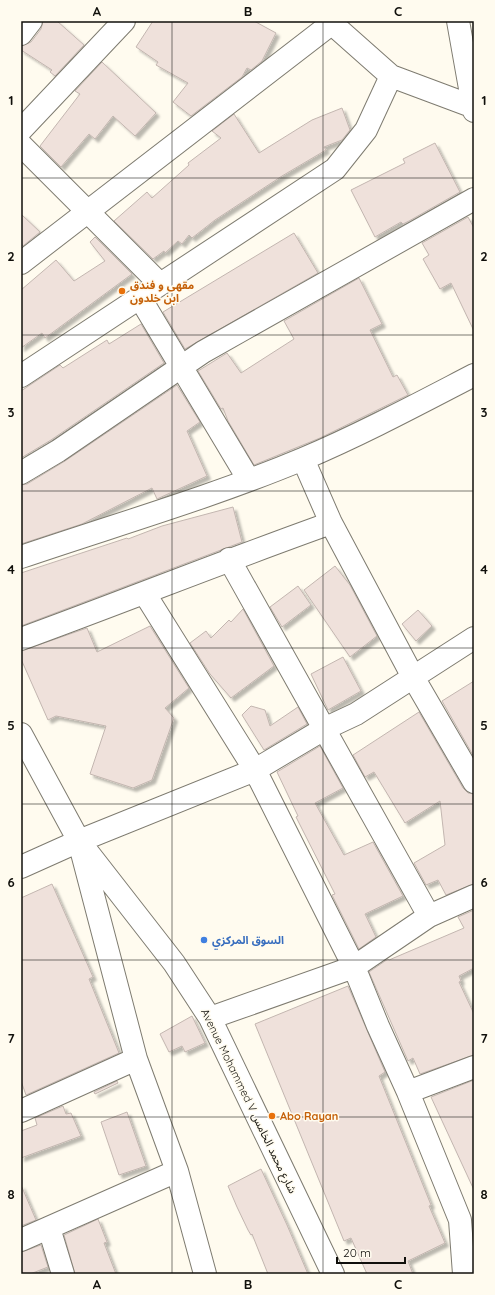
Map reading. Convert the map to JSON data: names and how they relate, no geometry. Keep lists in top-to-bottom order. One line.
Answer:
{"streets":{"street":["Avenue Mohammed V شارع محمد الخامس"]},"places":["مقهى و فندق ابن خلدون","السوق المركزي","Abo Rayan"],"scale_bar":"20 m","grid":{"columns":["A","B","C"],"rows":["1","2","3","4","5","6","7","8"]}}
